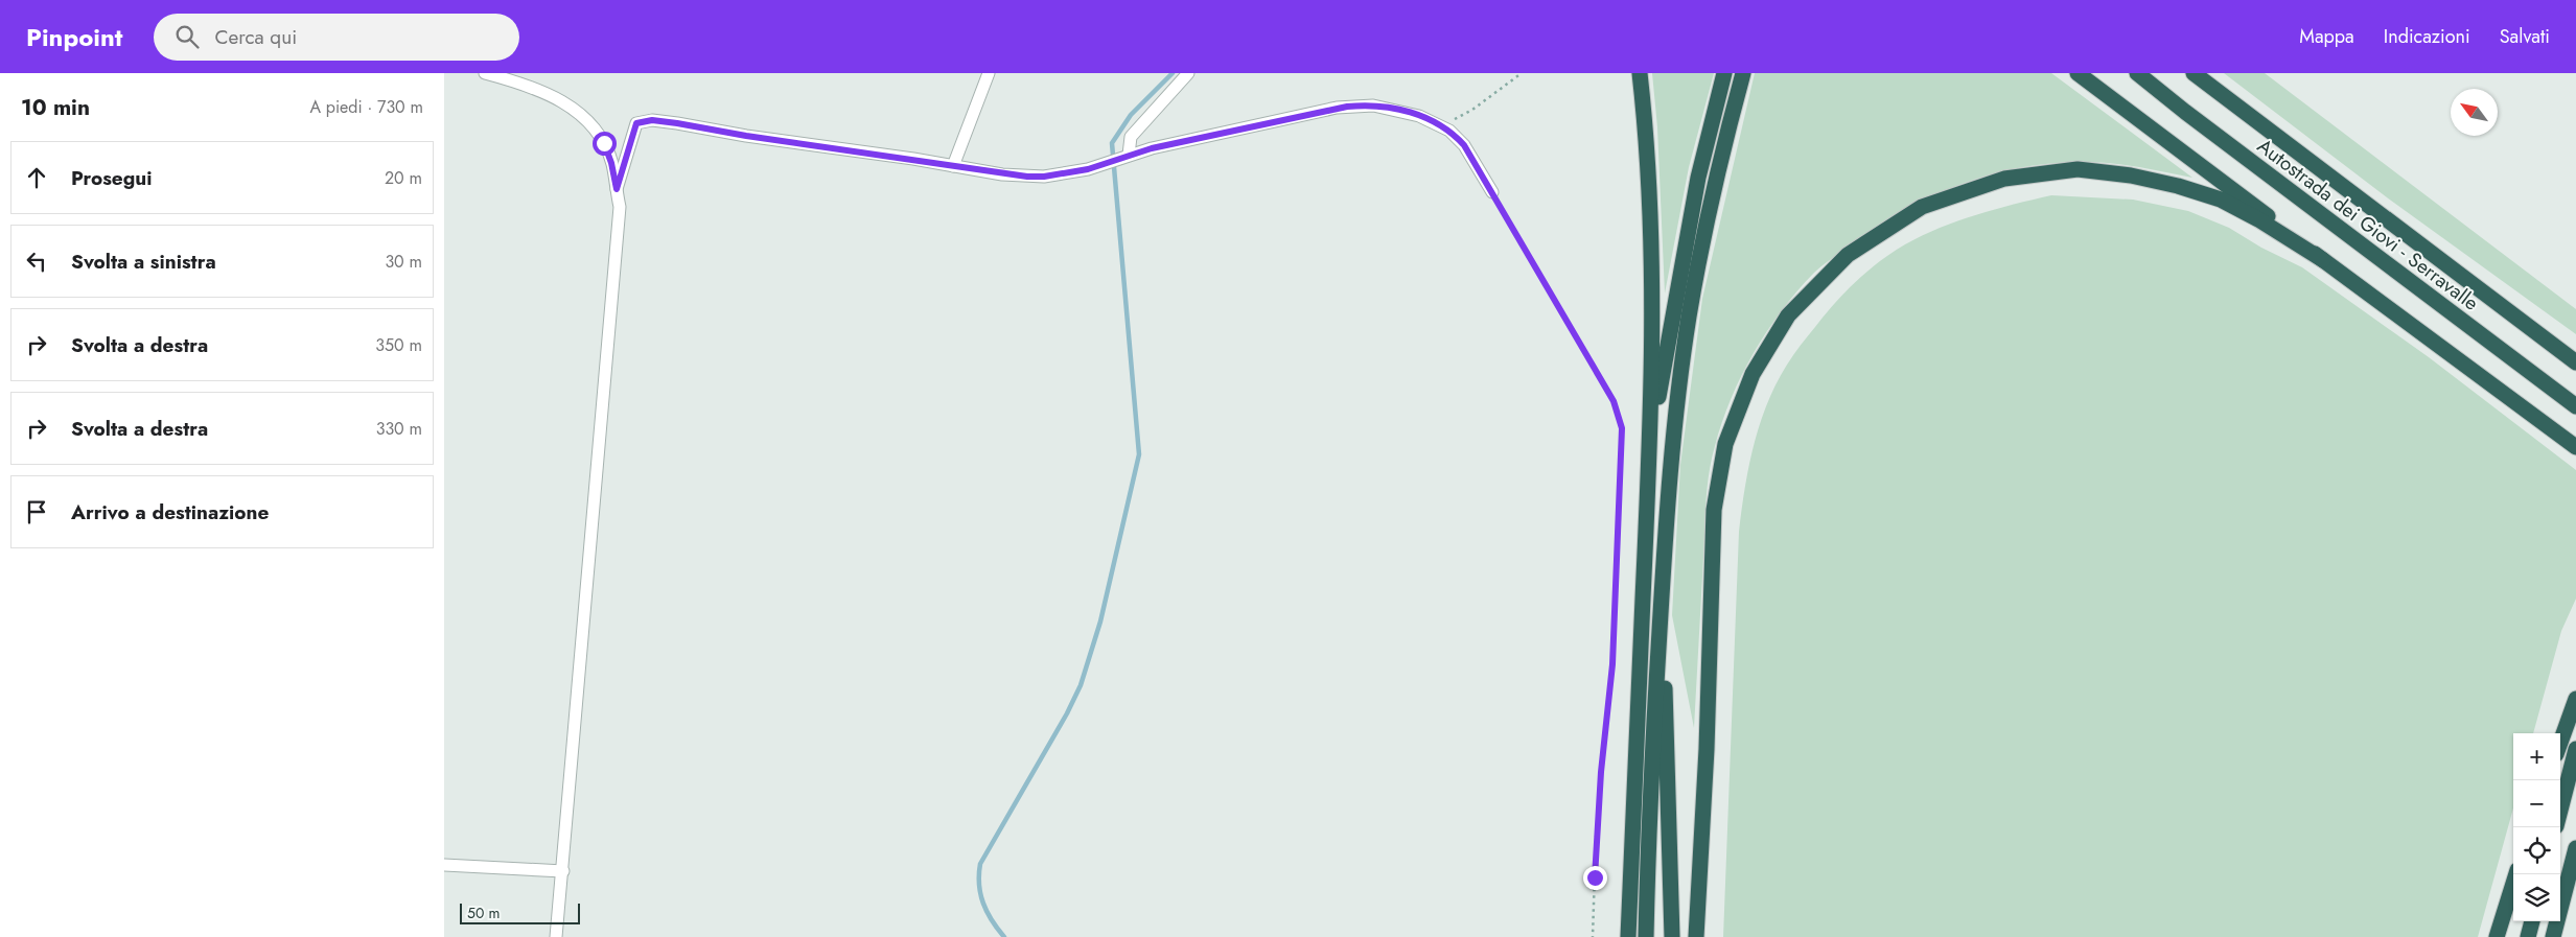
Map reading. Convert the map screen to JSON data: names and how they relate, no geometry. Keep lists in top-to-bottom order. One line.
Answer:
{"streets":{"highway":["Autostrada dei Giovi - Serravalle"]},"scale_bar":"50 m","north":"top left","page":{"header":"Pinpoint","search":"Cerca qui","nav":["Mappa","Indicazioni","Salvati"],"heading":["10 min","A piedi · 730 m"],"list":[["Prosegui","20 m"],["Svolta a sinistra","30 m"],["Svolta a destra","350 m"],["Svolta a destra","330 m"],"Arrivo a destinazione"],"map_buttons":["+","−"],"scale":"50 m"}}
